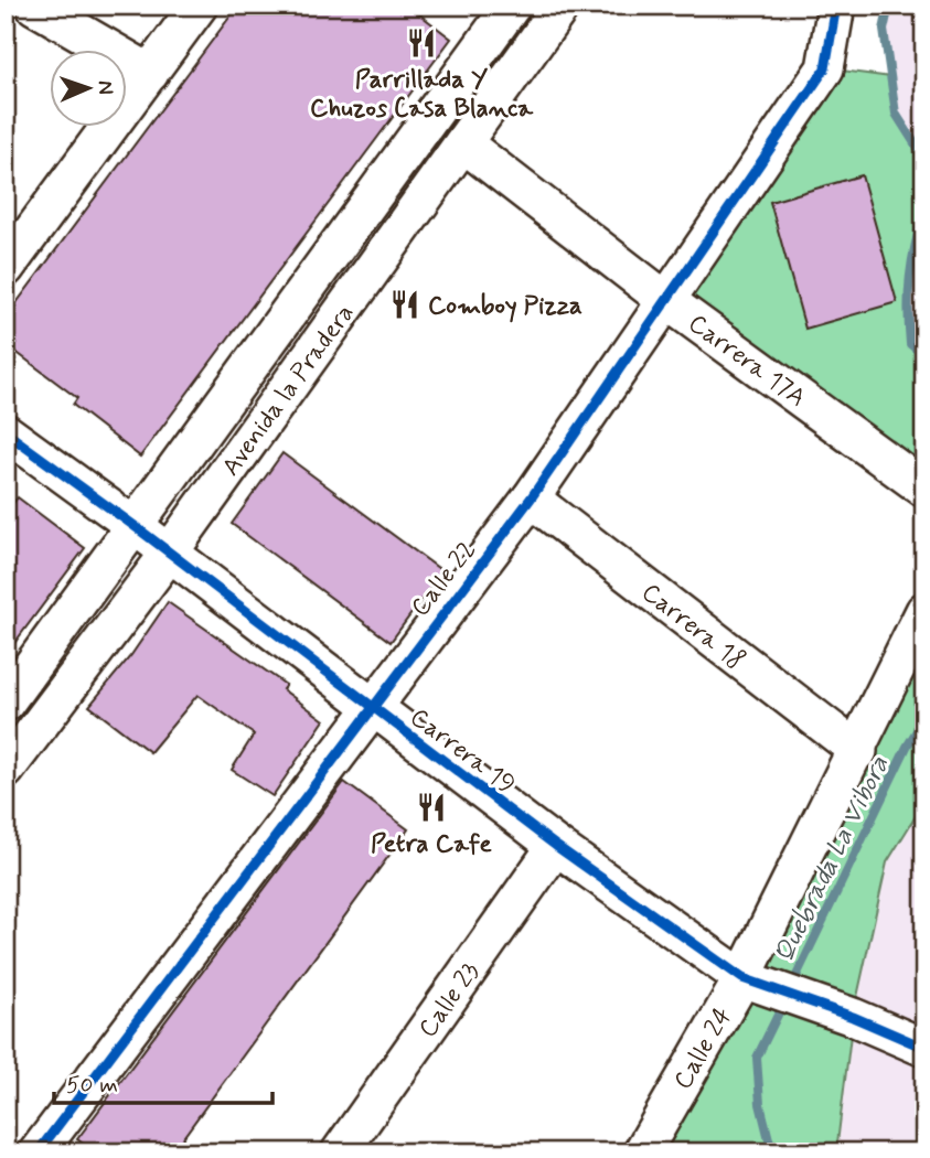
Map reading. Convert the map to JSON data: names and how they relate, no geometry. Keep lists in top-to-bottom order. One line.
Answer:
{"streets":{"street":["Carrera 17A","Avenida la Pradera","Calle 22","Carrera 18","Carrera 19","Calle 23","Calle 24"]},"crossings":[["Carrera 17A","Avenida la Pradera"],["Carrera 17A","Calle 22"],["Avenida la Pradera","Carrera 19"],["Calle 22","Carrera 18"],["Calle 22","Carrera 19"],["Carrera 18","Calle 24"],["Carrera 19","Calle 23"],["Carrera 19","Calle 24"]],"water":["Quebrada La Vibora"],"places":{"restaurant":["Parrillada Y Chuzos Casa Blanca","Comboy Pizza","Petra Cafe"]},"scale_bar":"50 m","north":"right"}
